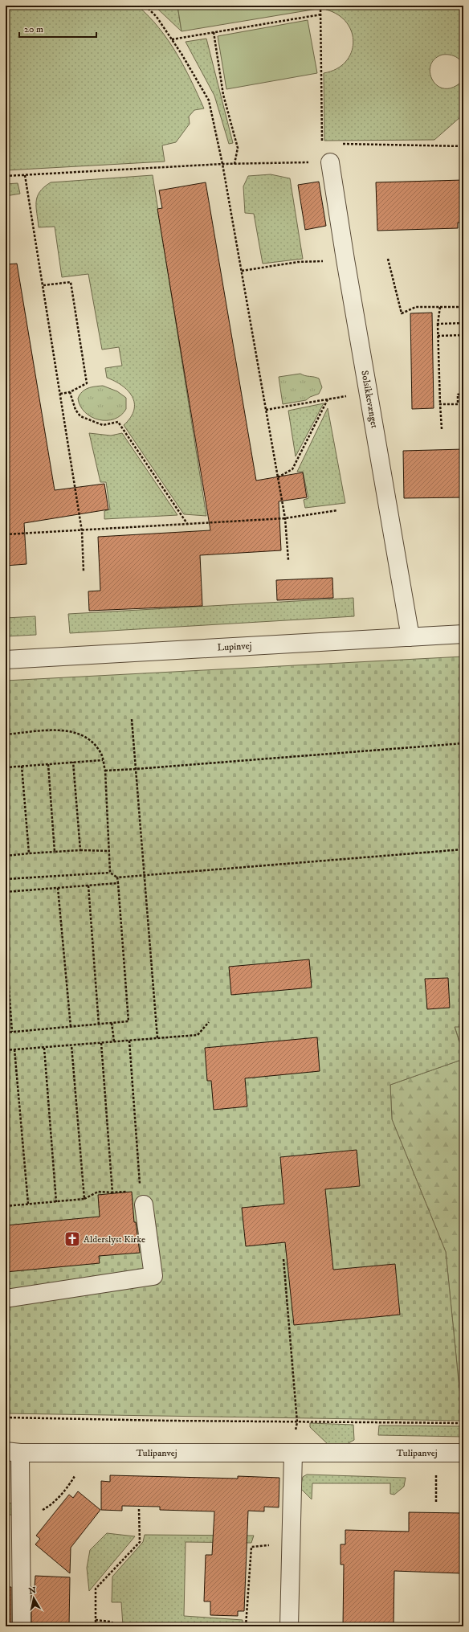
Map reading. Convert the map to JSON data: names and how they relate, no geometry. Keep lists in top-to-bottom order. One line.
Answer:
{"streets":{"street":["Solsikkevænget","Lupinvej","Tulipanvej"]},"crossings":[["Solsikkevænget","Lupinvej"]],"places":{"church":["Alderslyst Kirke"]},"scale_bar":"20 m","north":"top"}
